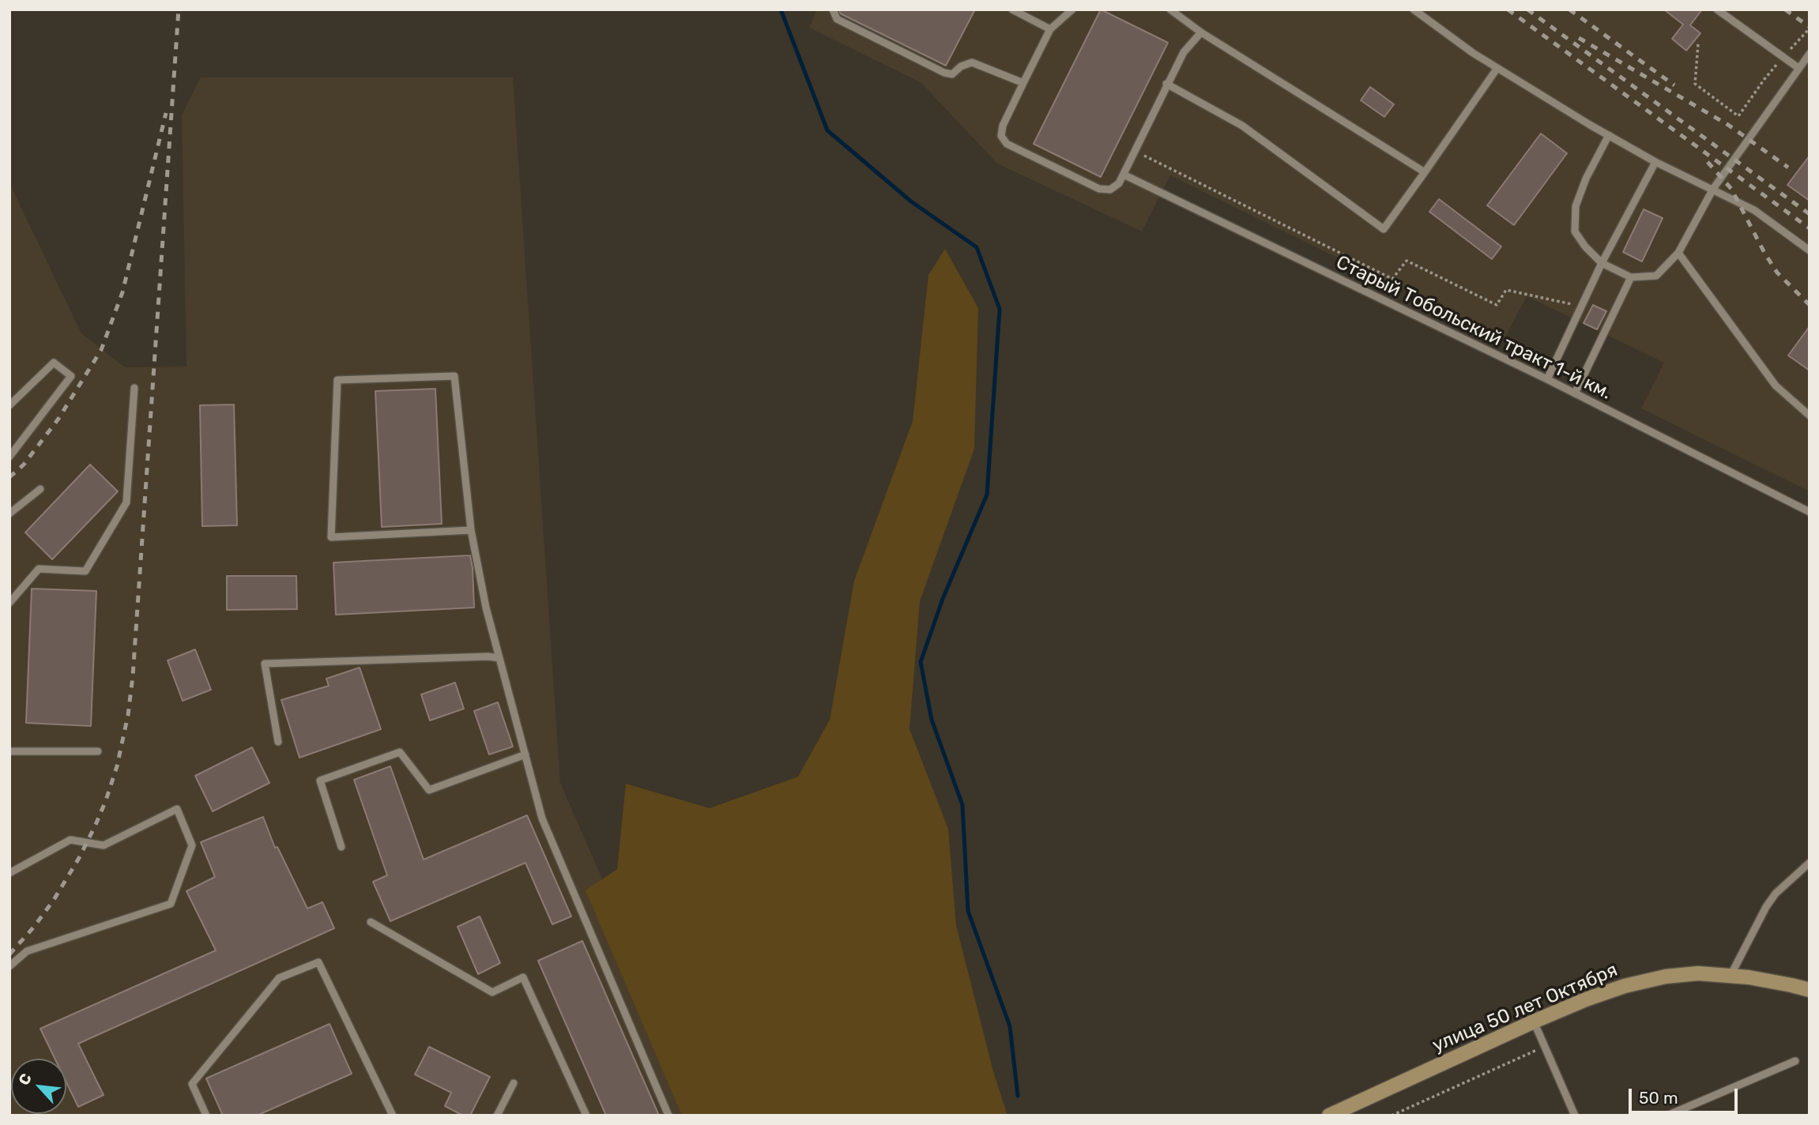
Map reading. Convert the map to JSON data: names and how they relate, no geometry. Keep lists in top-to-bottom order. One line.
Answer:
{"streets":{"main road":["улица 50 лет Октября"],"lane":["Старый Тобольский тракт 1-й км."]},"scale_bar":"50 m","north":"top left"}
